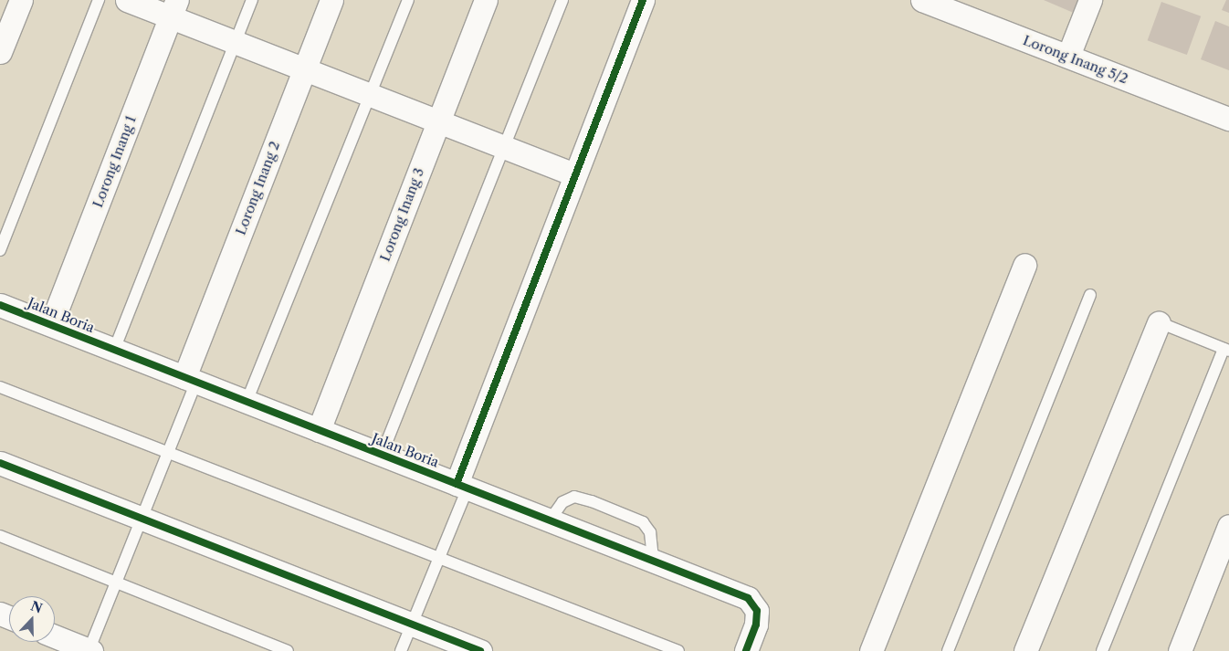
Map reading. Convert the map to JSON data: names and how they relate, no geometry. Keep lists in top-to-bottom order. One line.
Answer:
{"streets":{"street":["Lorong Inang 5/2","Lorong Inang 1","Lorong Inang 2","Lorong Inang 3","Jalan Boria"]},"crossings":[["Lorong Inang 1","Jalan Boria"],["Lorong Inang 2","Jalan Boria"],["Lorong Inang 3","Jalan Boria"]],"north":"top"}
